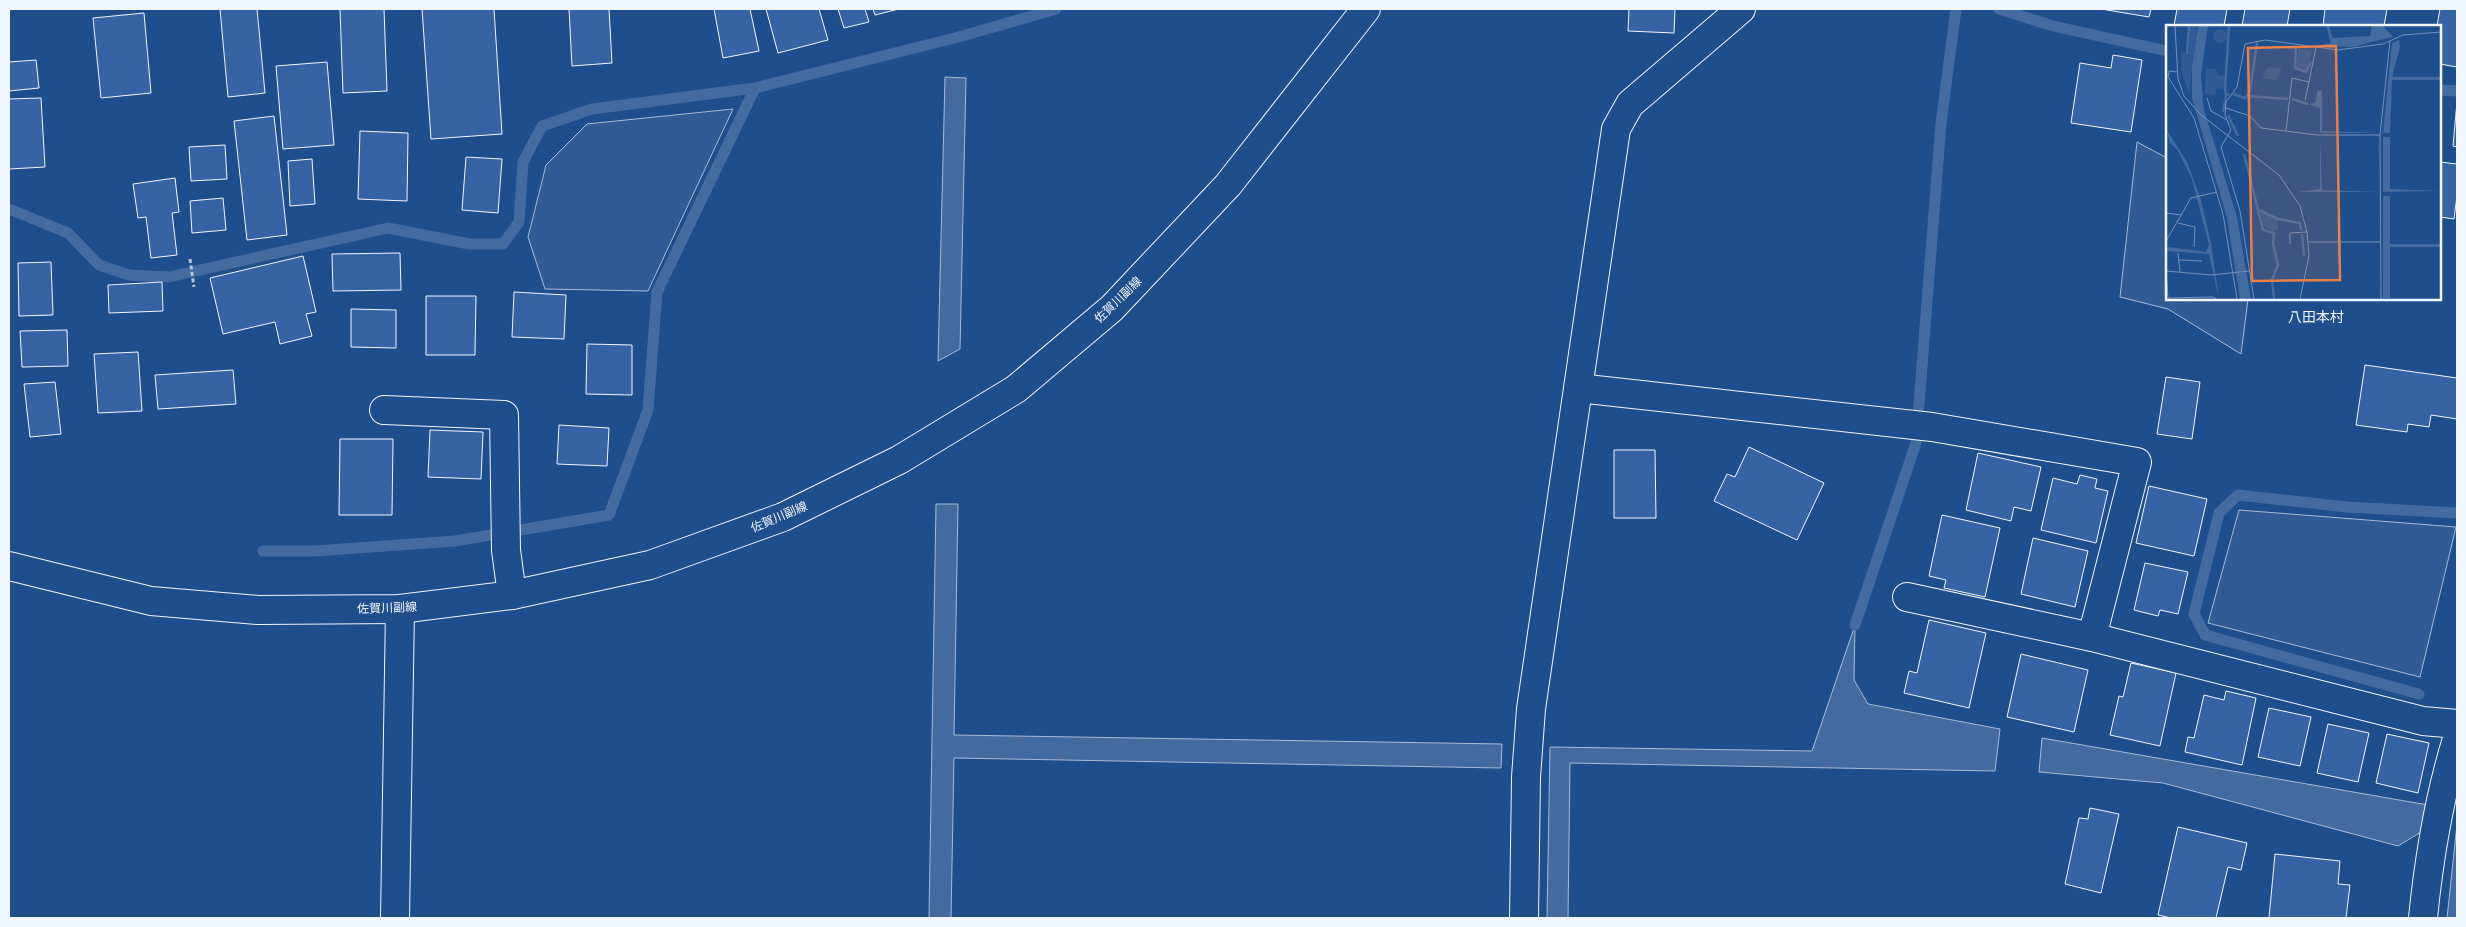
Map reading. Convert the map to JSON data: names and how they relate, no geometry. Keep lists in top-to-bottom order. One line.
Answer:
{"streets":{"street":["佐賀川副線"]},"districts":["八田本村"]}
